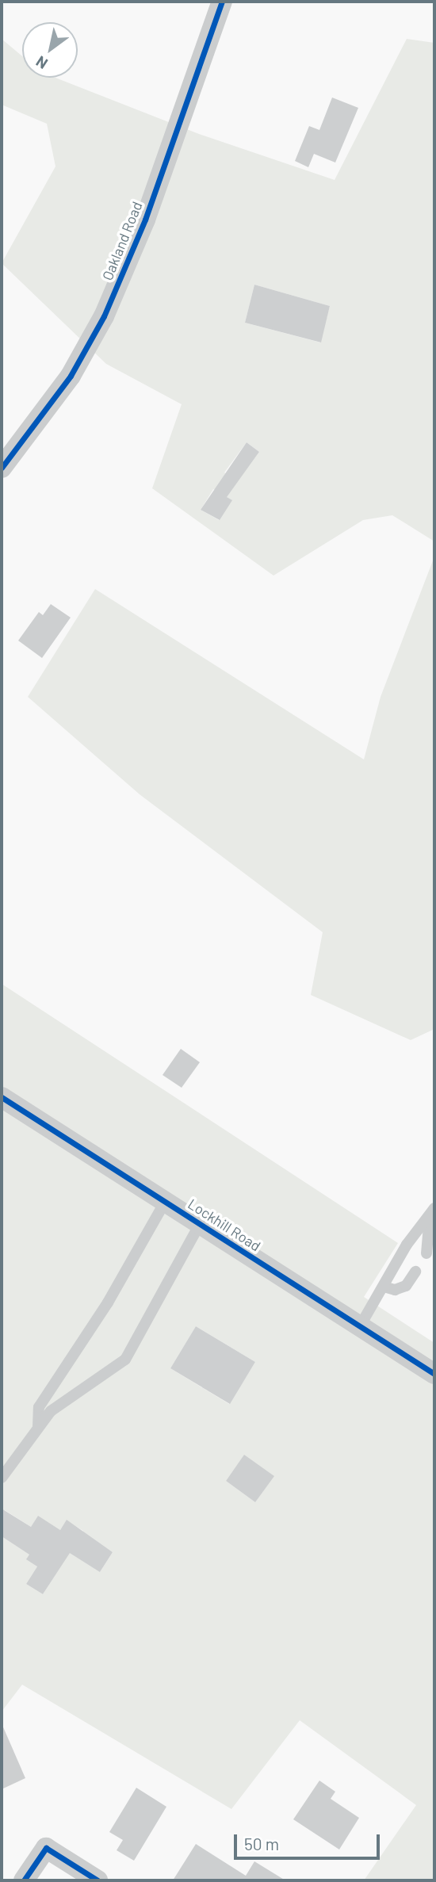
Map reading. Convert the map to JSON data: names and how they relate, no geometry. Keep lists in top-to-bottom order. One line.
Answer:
{"streets":{"street":["Oakland Road","Lockhill Road"]},"scale_bar":"50 m","north":"bottom left"}
